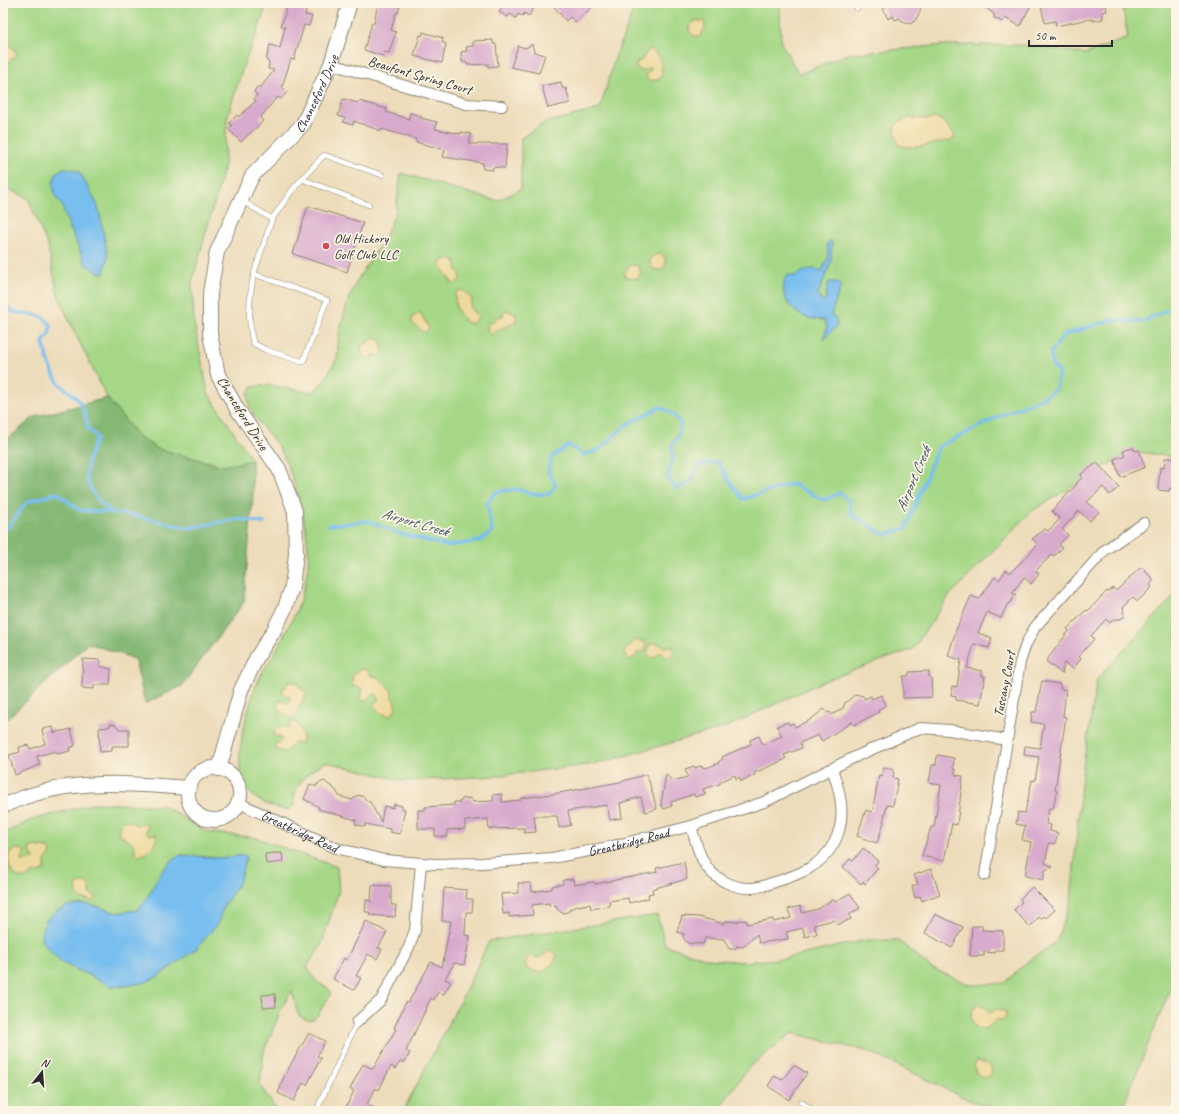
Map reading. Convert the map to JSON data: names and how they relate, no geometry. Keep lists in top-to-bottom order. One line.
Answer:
{"streets":{"street":["Beaufont Spring Court","Chanceford Drive","Tuscany Court","Greatbridge Road"]},"crossings":[["Beaufont Spring Court","Chanceford Drive"],["Chanceford Drive","Greatbridge Road"],["Tuscany Court","Greatbridge Road"]],"water":["Airport Creek"],"places":["Old Hickory Golf Club LLC"],"scale_bar":"50 m","north":"top"}
